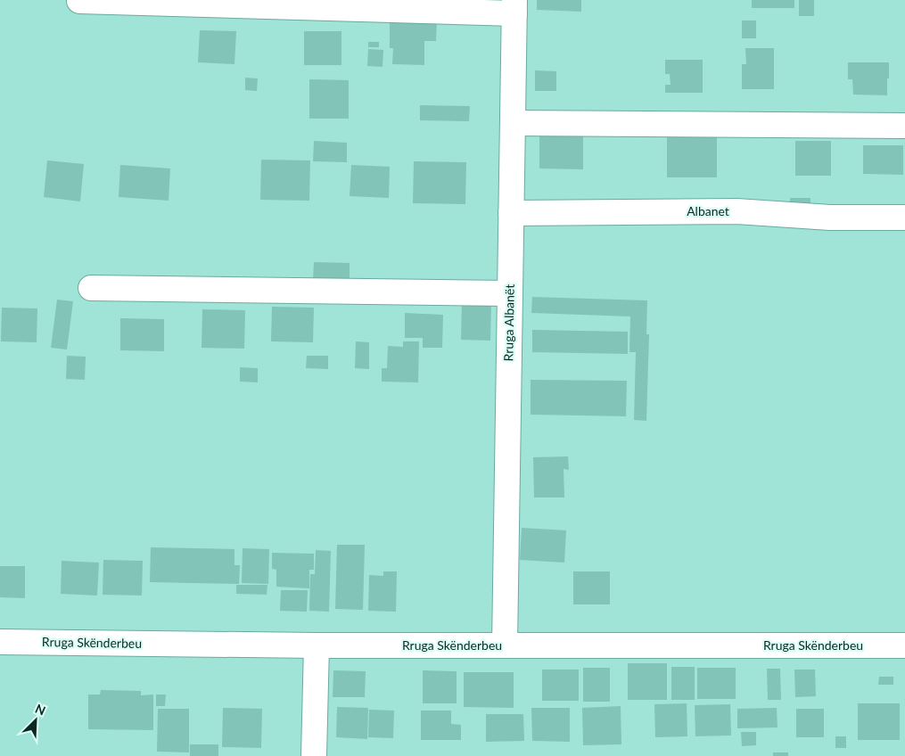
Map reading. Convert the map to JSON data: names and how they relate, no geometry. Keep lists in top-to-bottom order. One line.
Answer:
{"streets":{"street":["Albanet","Rruga Albanët","Rruga Skënderbeu"]},"crossings":[["Albanet","Rruga Albanët"],["Rruga Albanët","Rruga Skënderbeu"]],"north":"top right"}
